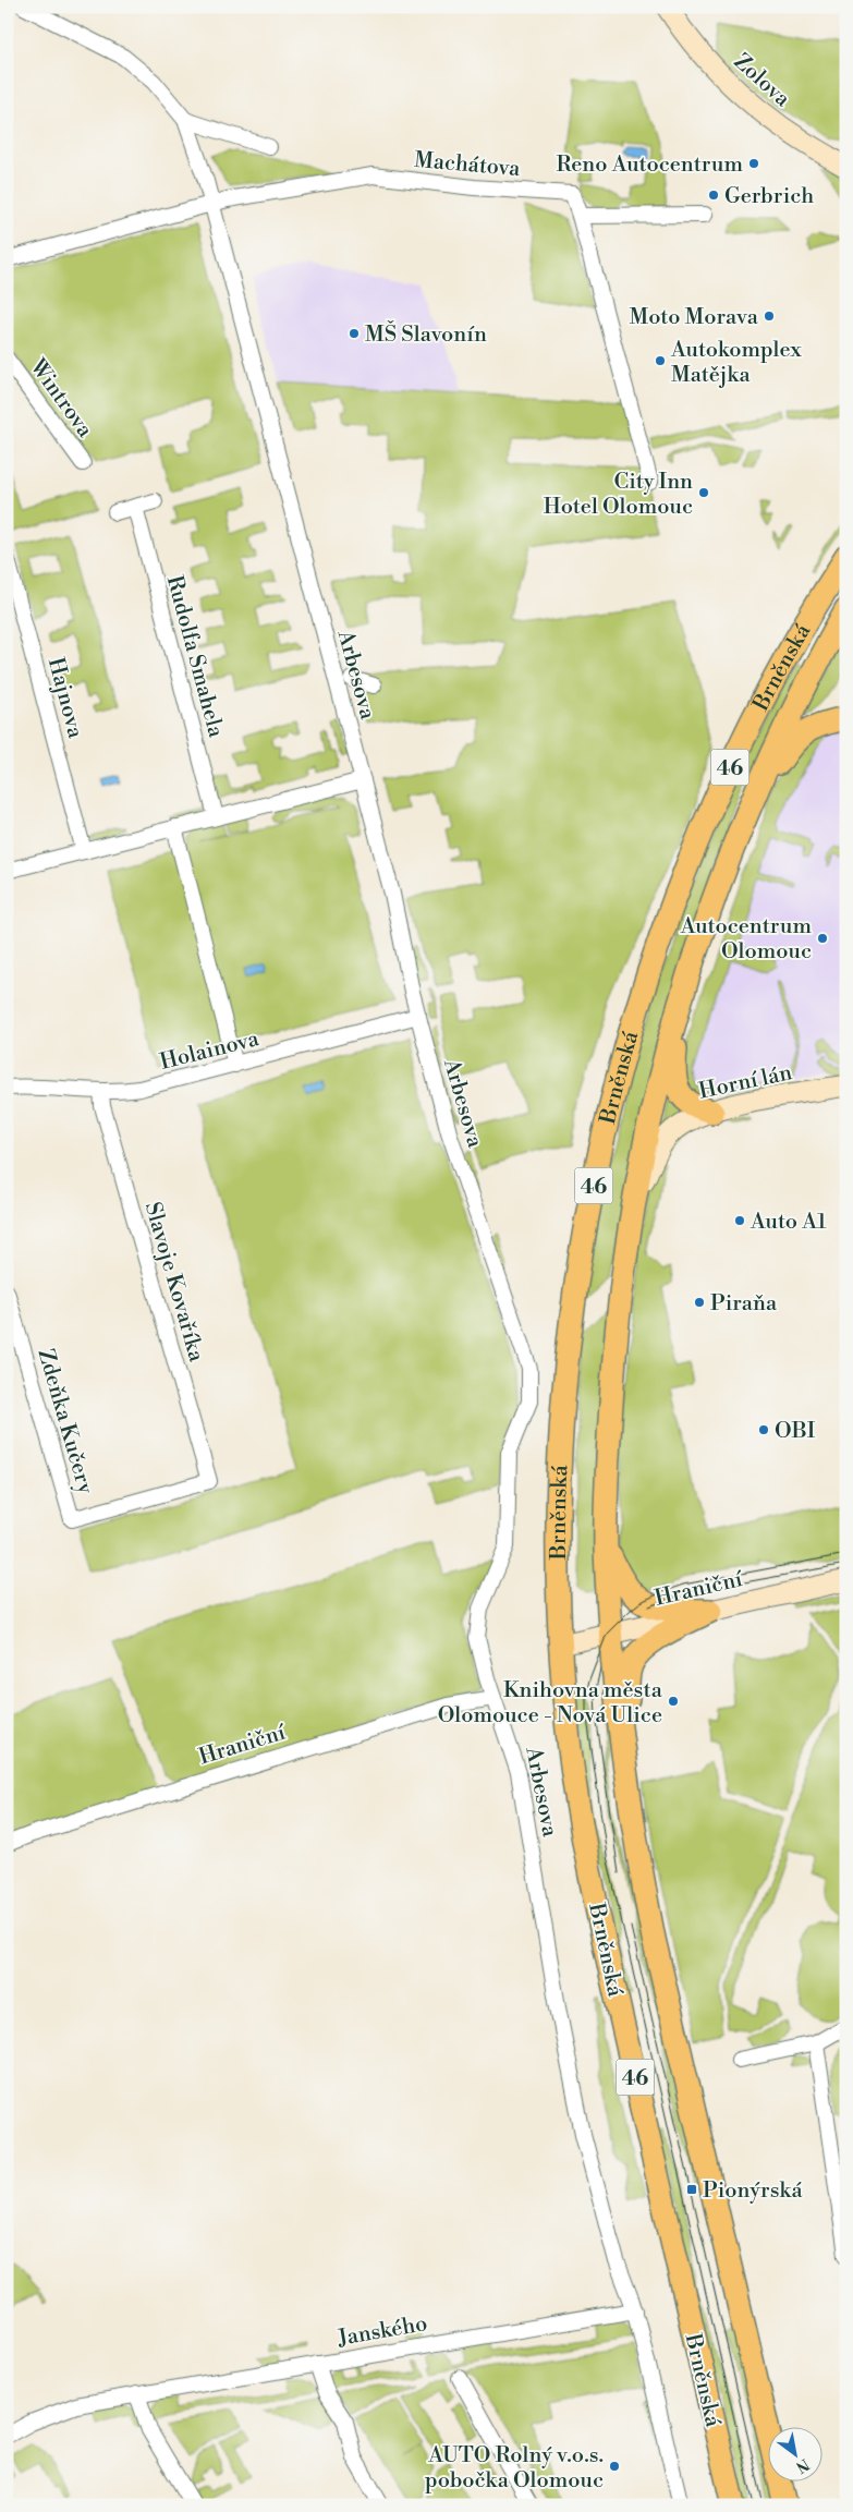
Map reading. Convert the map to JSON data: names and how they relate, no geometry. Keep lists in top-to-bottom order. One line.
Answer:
{"streets":{"main road":["Brněnská","46"],"street":["Zolova","Machátova","Wintrova","Rudolfa Smahela","Arbesova","Hajnova","Holainova","Horní lán","Slavoje Kovaříka","Zdeňka Kučery","Hraniční","Janského"]},"crossings":[["Machátova","Arbesova"],["Brněnská","Horní lán"],["Brněnská","Hraniční"],["Arbesova","Holainova"],["Arbesova","Hraniční"],["Arbesova","Janského"],["Holainova","Slavoje Kovaříka"],["Slavoje Kovaříka","Zdeňka Kučery"]],"places":{"other":["Reno Autocentrum","Gerbrich","Moto Morava","MŠ Slavonín","Autokomplex Matějka","City Inn Hotel Olomouc","Autocentrum Olomouc","Auto A1","Piraňa","OBI","Knihovna města Olomouce - Nová Ulice","AUTO Rolný v.o.s. pobočka Olomouc"],"transit":["Pionýrská"]},"north":"bottom right"}
